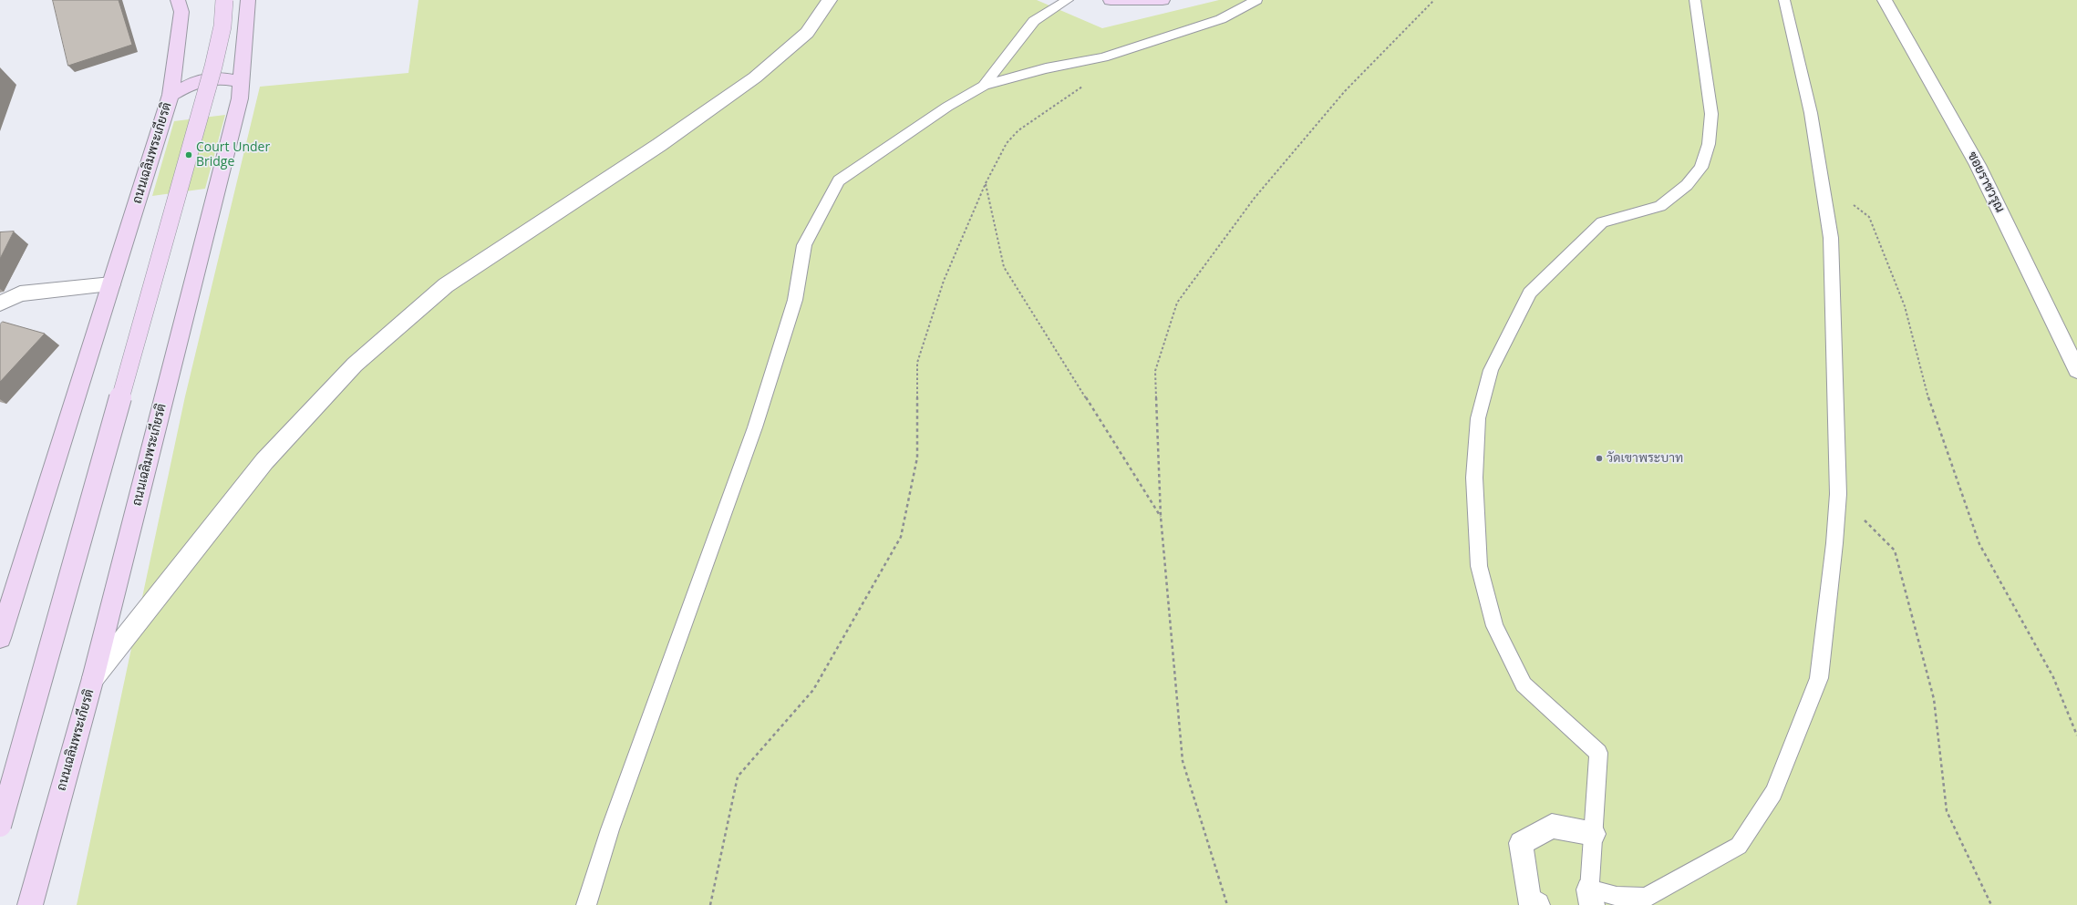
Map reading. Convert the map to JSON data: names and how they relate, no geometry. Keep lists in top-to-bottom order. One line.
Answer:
{"streets":{"street":["ถนนเฉลิมพระเกียรติ","ซอยราชวรุณ"]},"places":["Court Under Bridge","วัดเขาพระบาท"]}
